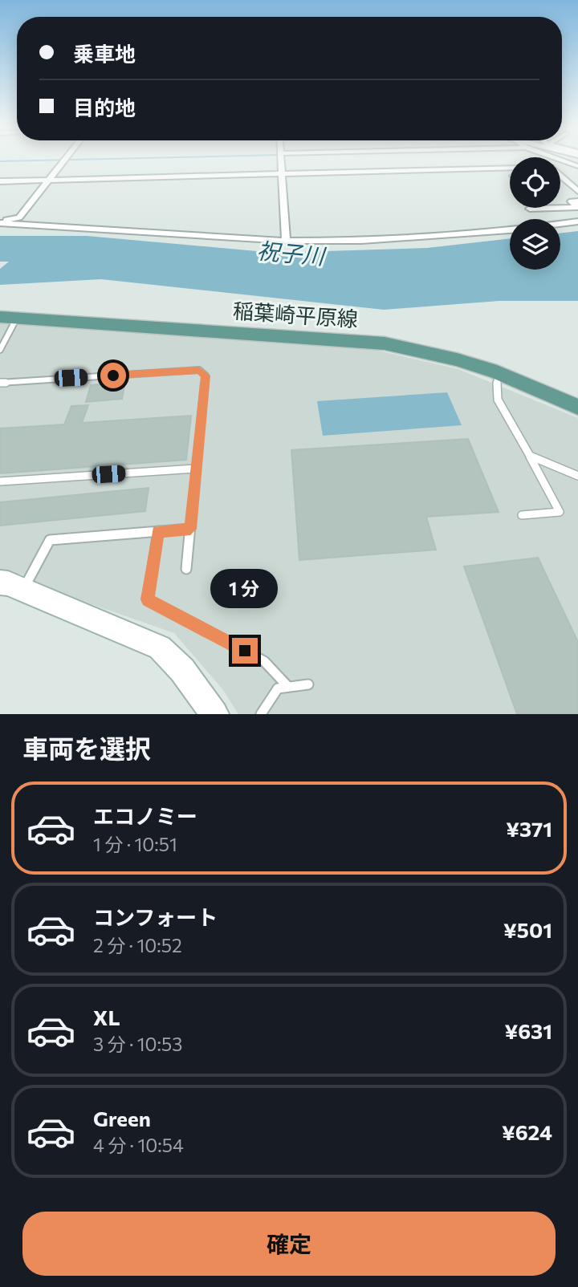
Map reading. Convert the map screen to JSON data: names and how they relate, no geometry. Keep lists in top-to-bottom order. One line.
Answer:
{"streets":{"main road":["稲葉崎平原線"]},"water":["祝子川"],"page":{"banner":["乗車地","目的地"],"bubble":"1 分","heading":"車両を選択","list":[{"name":"エコノミー","note":"1 分 · 10:51","value":"¥371"},{"name":"コンフォート","note":"2 分 · 10:52","value":"¥501"},{"name":"XL","note":"3 分 · 10:53","value":"¥631"},{"name":"Green","note":"4 分 · 10:54","value":"¥624"}],"buttons":"確定"}}
